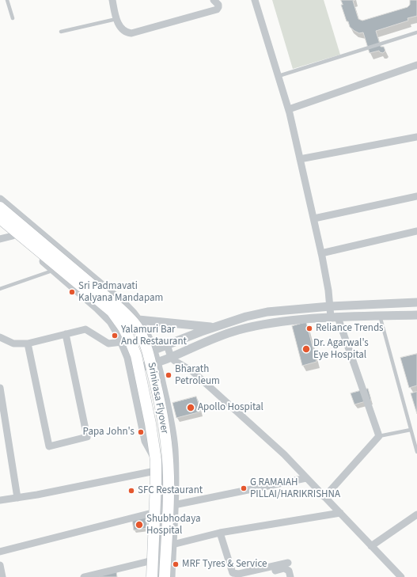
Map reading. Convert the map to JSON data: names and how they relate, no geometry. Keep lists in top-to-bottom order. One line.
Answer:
{"streets":{"main road":["Srinivasa Flyover"]},"places":["Sri Padmavati Kalyana Mandapam","Reliance Trends","Yalamuri Bar And Restaurant","Dr. Agarwal's Eye Hospital","Bharath Petroleum","Apollo Hospital","Papa John's","G RAMAIAH PILLAI/HARIKRISHNA","SFC Restaurant","Shubhodaya Hospital","MRF Tyres & Service"]}
